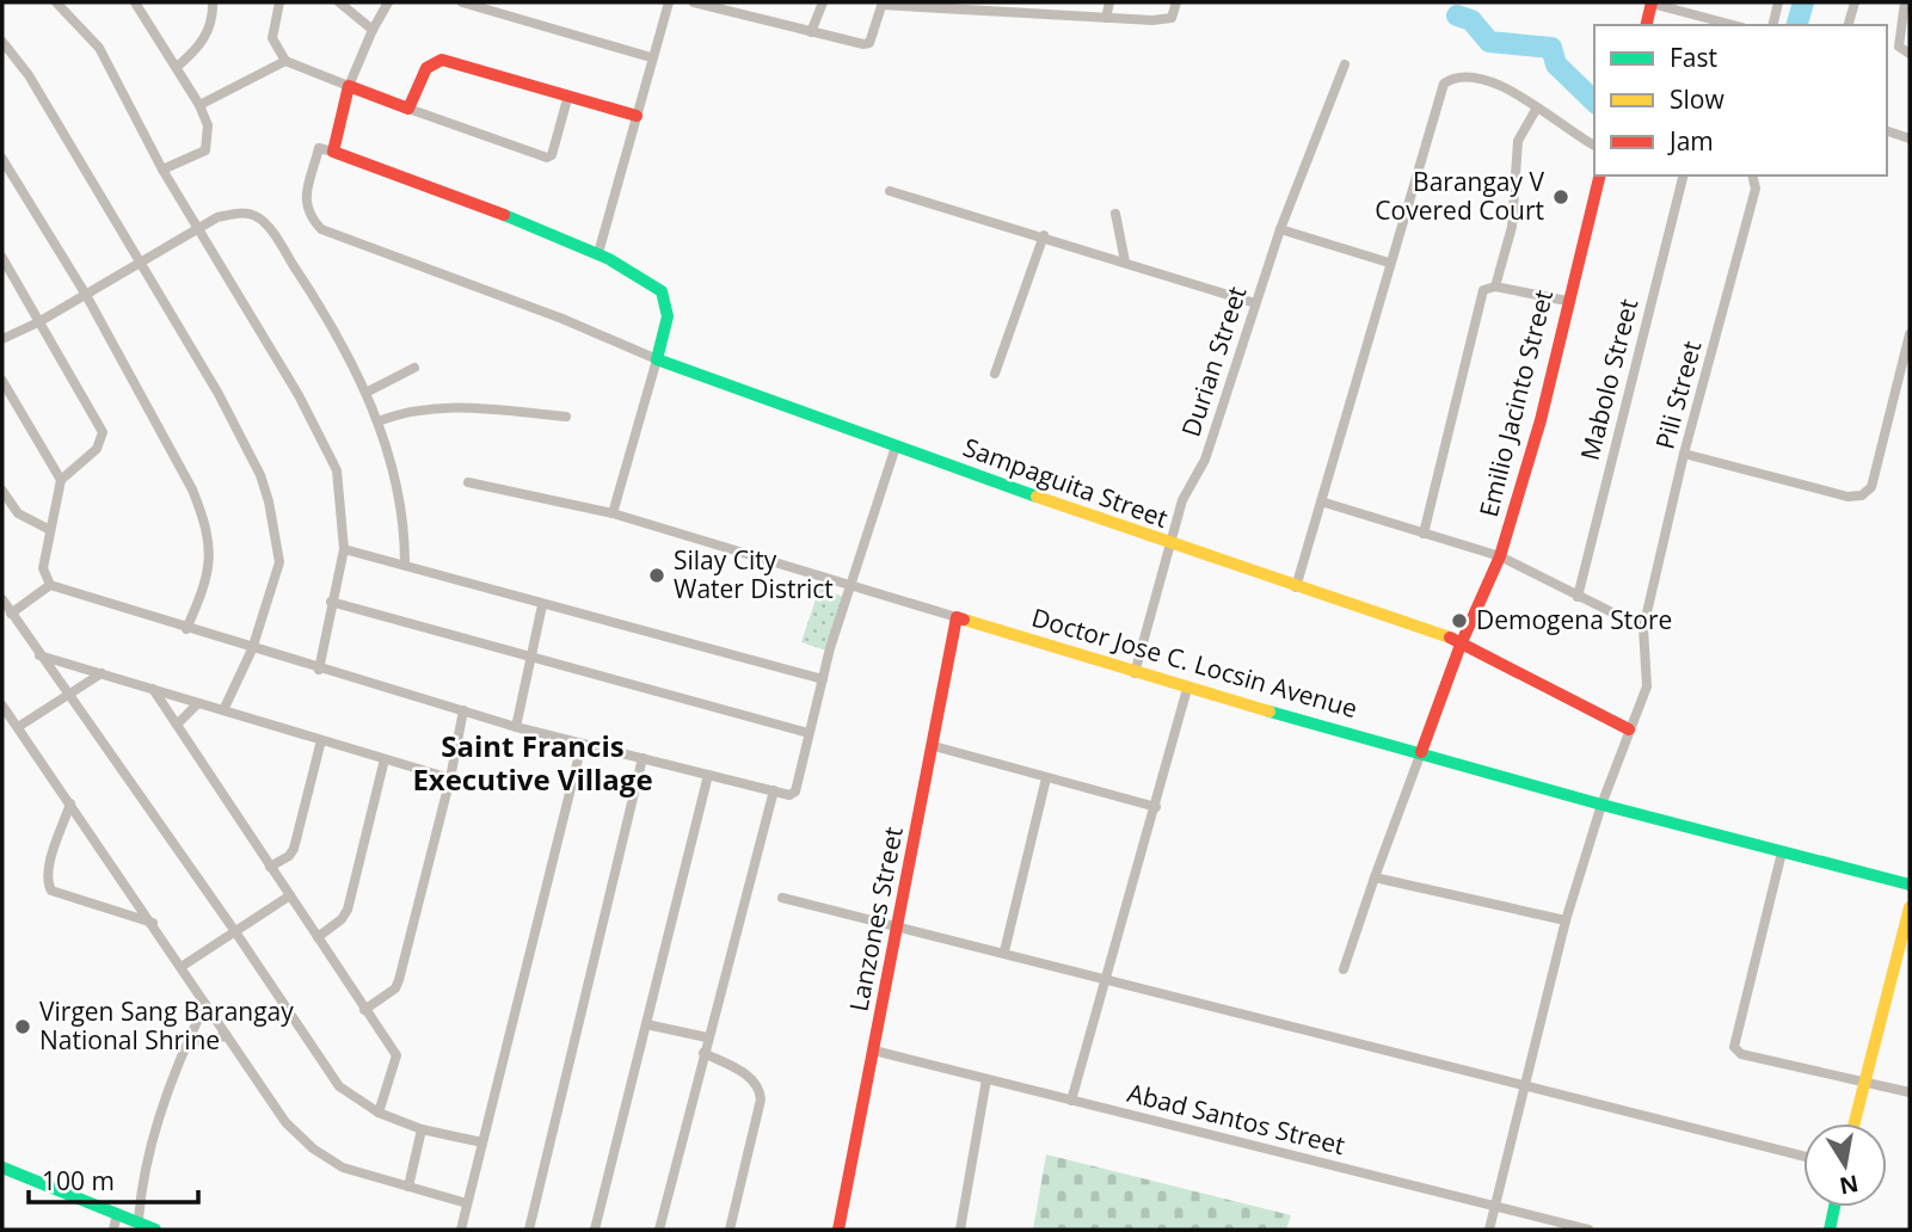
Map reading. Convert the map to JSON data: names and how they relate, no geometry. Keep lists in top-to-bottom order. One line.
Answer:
{"streets":{"street":["Durian Street","Mabolo Street","Pili Street","Emilio Jacinto Street","Sampaguita Street","Doctor Jose C. Locsin Avenue","Lanzones Street","Abad Santos Street"]},"crossings":[["Durian Street","Sampaguita Street"],["Durian Street","Doctor Jose C. Locsin Avenue"],["Pili Street","Sampaguita Street"],["Pili Street","Doctor Jose C. Locsin Avenue"],["Pili Street","Abad Santos Street"],["Emilio Jacinto Street","Sampaguita Street"],["Emilio Jacinto Street","Doctor Jose C. Locsin Avenue"],["Doctor Jose C. Locsin Avenue","Lanzones Street"],["Lanzones Street","Abad Santos Street"]],"districts":["Saint Francis Executive Village"],"places":["Barangay V Covered Court","Silay City Water District","Demogena Store","Virgen Sang Barangay National Shrine"],"legend":["Fast","Slow","Jam"],"scale_bar":"100 m","north":"bottom"}
